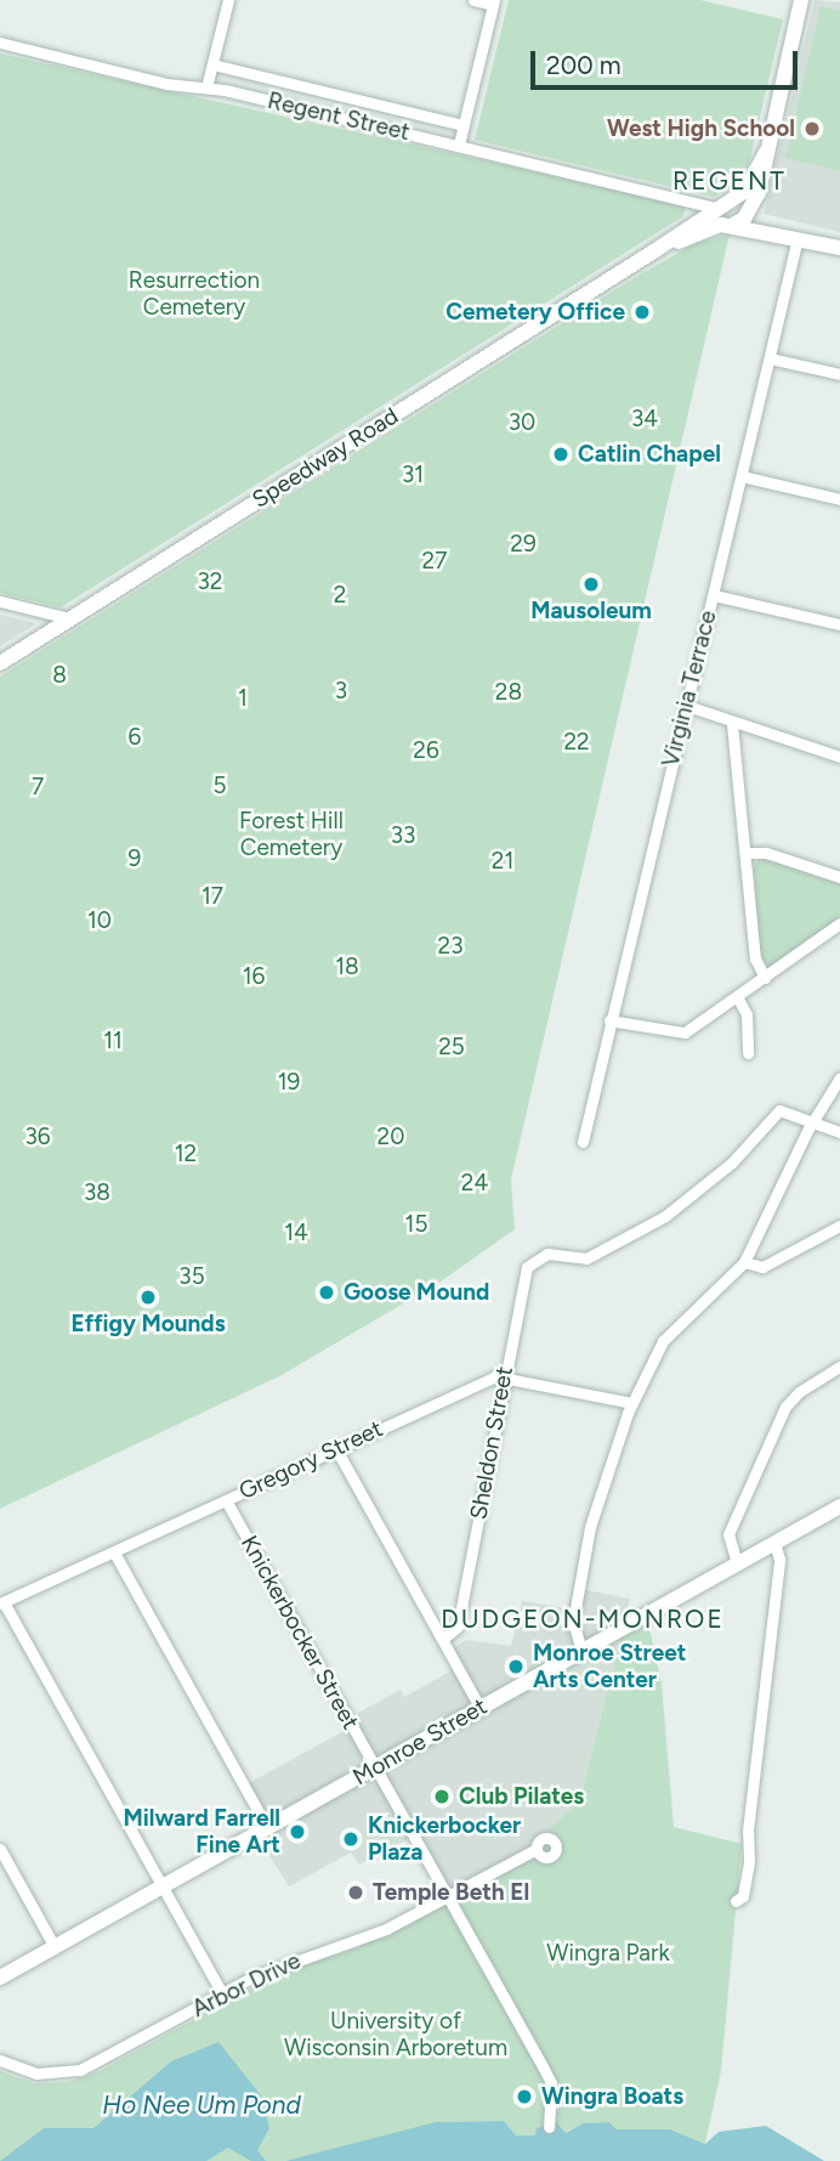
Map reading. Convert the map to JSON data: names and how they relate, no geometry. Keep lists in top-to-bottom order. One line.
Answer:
{"streets":{"main road":["Regent Street","Speedway Road","Monroe Street"],"street":["Virginia Terrace","Sheldon Street","Gregory Street","Knickerbocker Street","Arbor Drive"]},"crossings":[["Regent Street","Speedway Road"],["Regent Street","Virginia Terrace"],["Sheldon Street","Gregory Street"],["Gregory Street","Knickerbocker Street"],["Knickerbocker Street","Monroe Street"],["Knickerbocker Street","Arbor Drive"]],"districts":["REGENT","DUDGEON-MONROE"],"water":["Ho Nee Um Pond"],"parks":["Resurrection Cemetery","34","30","31","29","27","32","2","8","3","28","1","6","22","26","5","7","Forest Hill Cemetery","33","9","21","17","10","23","18","16","11","25","19","36","20","12","24","38","15","14","35","Wingra Park","University of Wisconsin Arboretum"],"places":["West High School","Cemetery Office","Catlin Chapel","Mausoleum","Goose Mound","Effigy Mounds","Monroe Street Arts Center","Club Pilates","Milward Farrell Fine Art","Knickerbocker Plaza","Temple Beth El","Wingra Boats"],"scale_bar":"200 m"}
